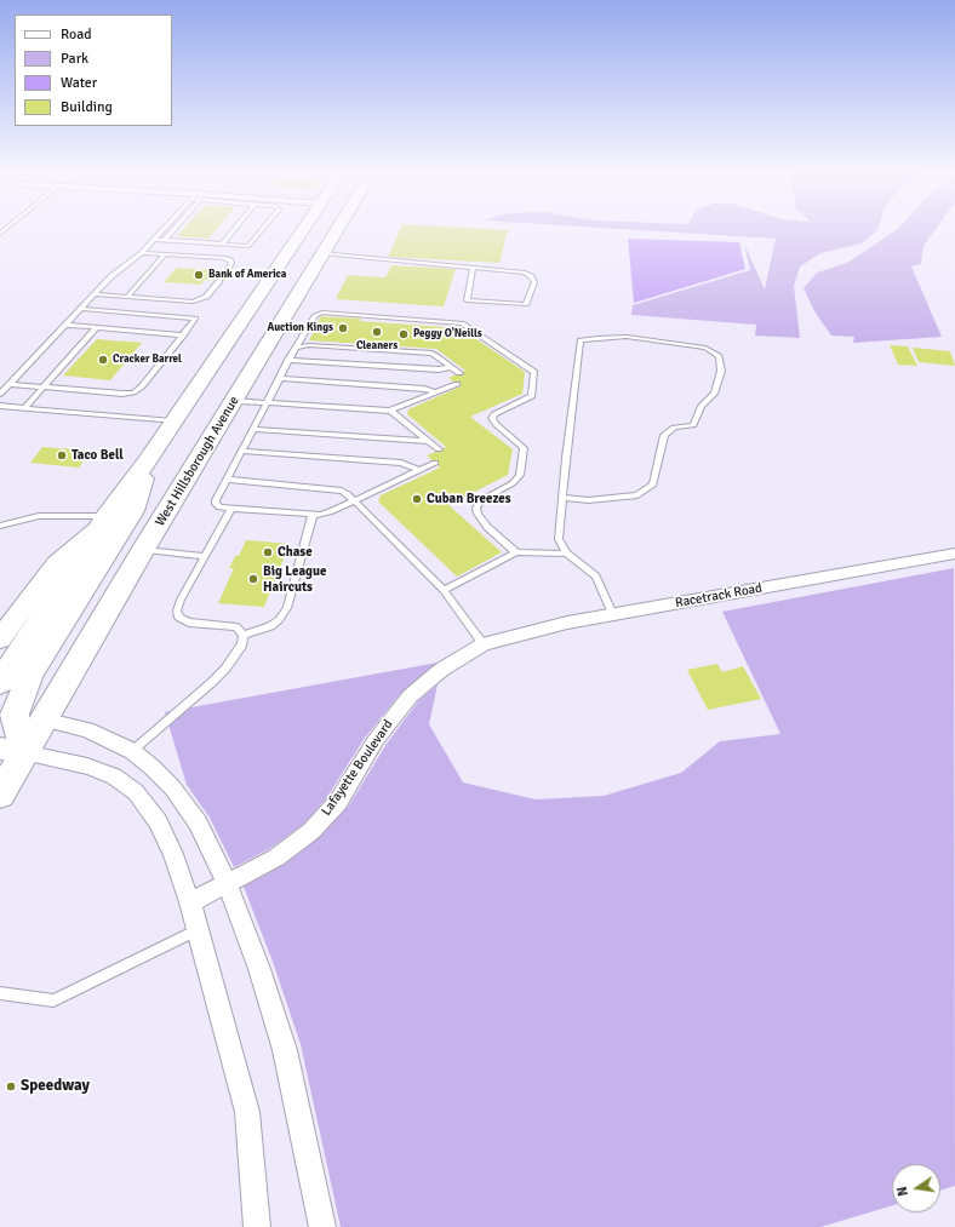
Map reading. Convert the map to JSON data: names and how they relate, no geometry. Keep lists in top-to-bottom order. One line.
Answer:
{"streets":{"main road":["West Hillsborough Avenue"],"street":["Racetrack Road","Lafayette Boulevard"]},"crossings":[["Racetrack Road","Lafayette Boulevard"]],"places":["Bank of America","Auction Kings","Cleaners","Peggy O'Neills","Cracker Barrel","Taco Bell","Cuban Breezes","Chase","Big League Haircuts","Speedway"],"legend":["Road","Park","Water","Building"],"north":"left"}
